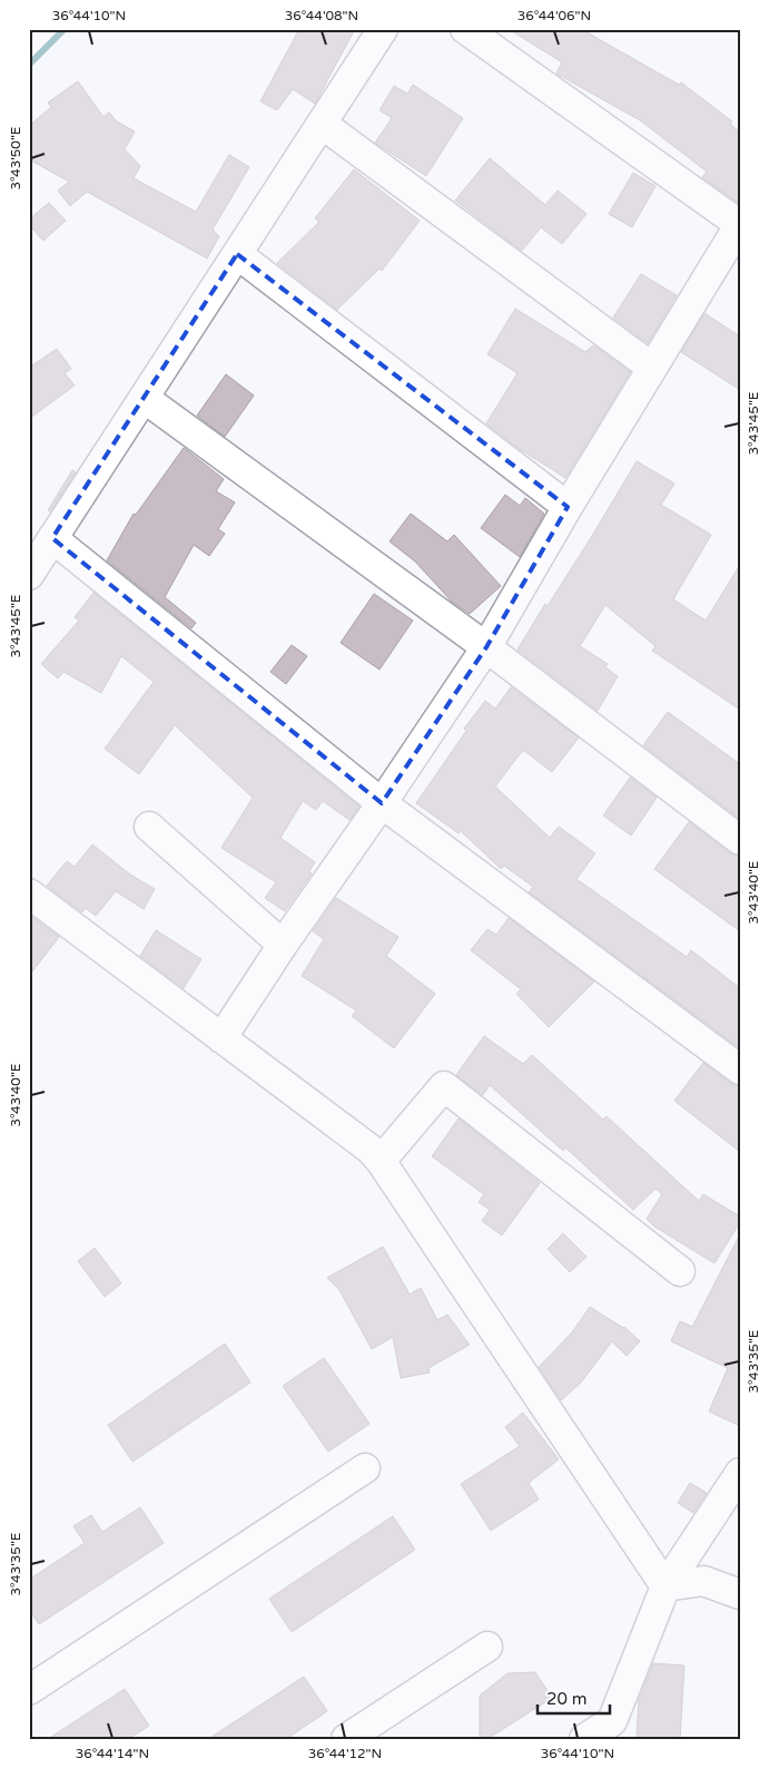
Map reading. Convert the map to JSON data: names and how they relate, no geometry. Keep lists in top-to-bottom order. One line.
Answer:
{"scale_bar":"20 m","coordinates":["36°44'10\"N","36°44'08\"N","36°44'06\"N","3°43'50\"E","3°43'45\"E","3°43'40\"E","3°43'35\"E","36°44'14\"N","36°44'12\"N"]}
